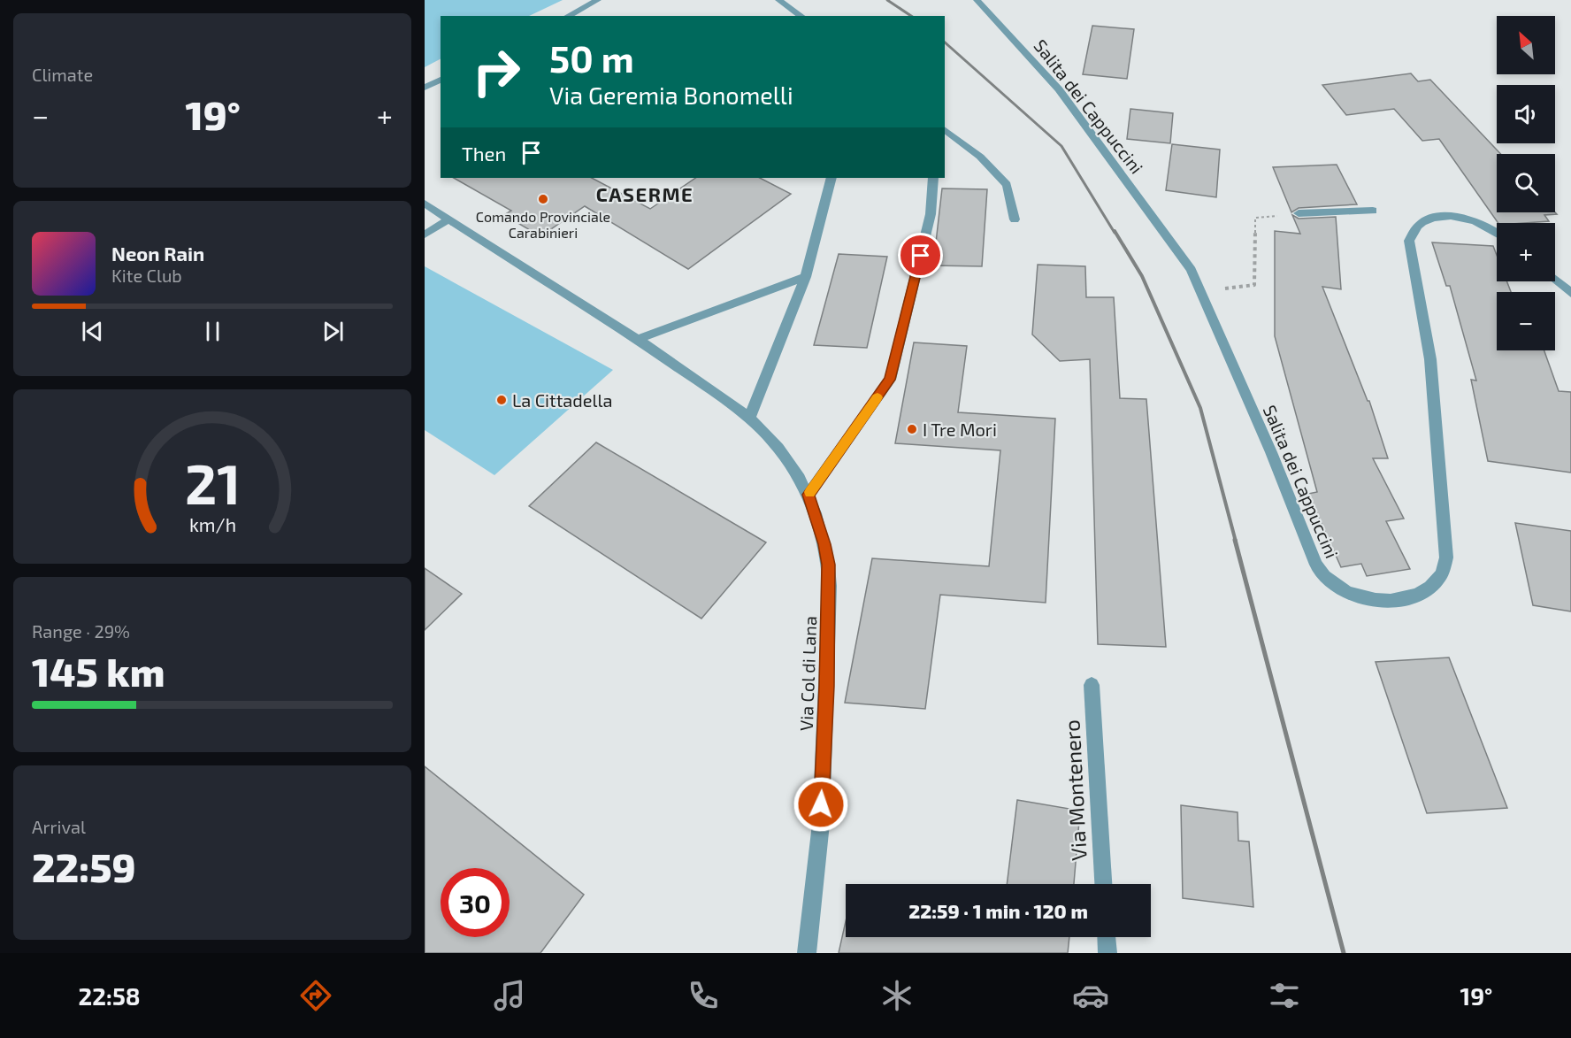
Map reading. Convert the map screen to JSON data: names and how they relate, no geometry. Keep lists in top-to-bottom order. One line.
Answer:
{"streets":{"street":["Salita dei Cappuccini","Via Col di Lana","Via Montenero"]},"districts":["CASERME"],"places":["Comando Provinciale Carabinieri","La Cittadella","I Tre Mori"],"north":"top left","page":{"tile":["Climate",["Range · 29%","145 km"],["Arrival","22:59"]],"map_buttons":["+","−"],"turn":["50 m","Via Geremia Bonomelli"],"heat":["−","19°","+"],"then":"Then","song":["Neon Rain","Kite Club"],"limit":"30","trip":"22:59 · 1 min · 120 m","tabs":["22:58","19°"],"gauge":["21","km/h"]}}
